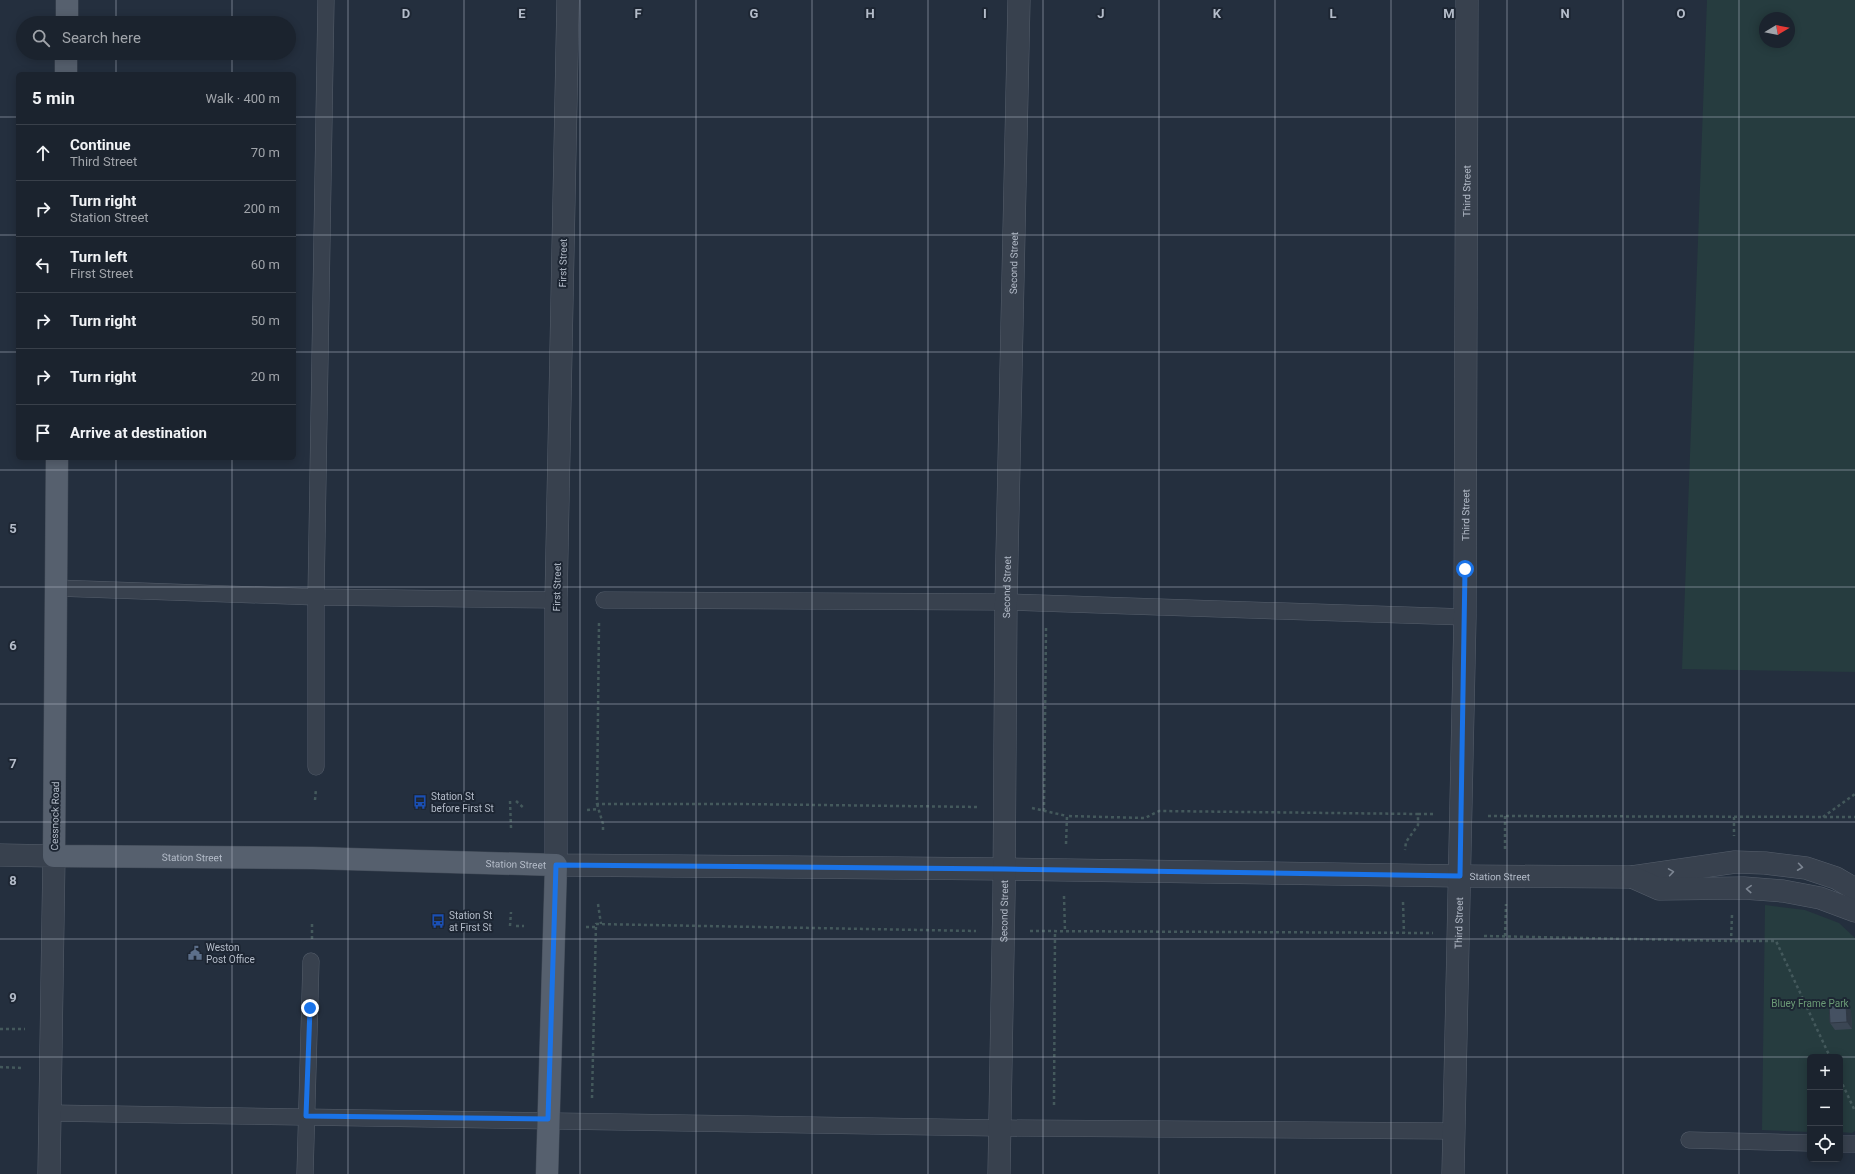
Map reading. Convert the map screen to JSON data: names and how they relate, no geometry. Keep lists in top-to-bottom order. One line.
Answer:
{"streets":{"main road":["First Street","Cessnock Road","Station Street"],"street":["Third Street","Second Street"]},"crossings":[["Third Street","Station Street"],["First Street","Station Street"],["Second Street","Station Street"],["Cessnock Road","Station Street"]],"parks":["Bluey Frame Park"],"places":{"bus stop":["Station St before First St","Station St at First St"],"public building":["Weston Post Office"]},"north":"right","page":{"search":"Search here","heading":["5 min","Walk · 400 m"],"list":[["Continue","Third Street","70 m"],["Turn right","Station Street","200 m"],["Turn left","First Street","60 m"],["Turn right","50 m"],["Turn right","20 m"],"Arrive at destination"],"map_buttons":["+","−"]},"grid":{"columns":["D","E","F","G","H","I","J","K","L","M","N","O"],"rows":["5","6","7","8","9"]}}
